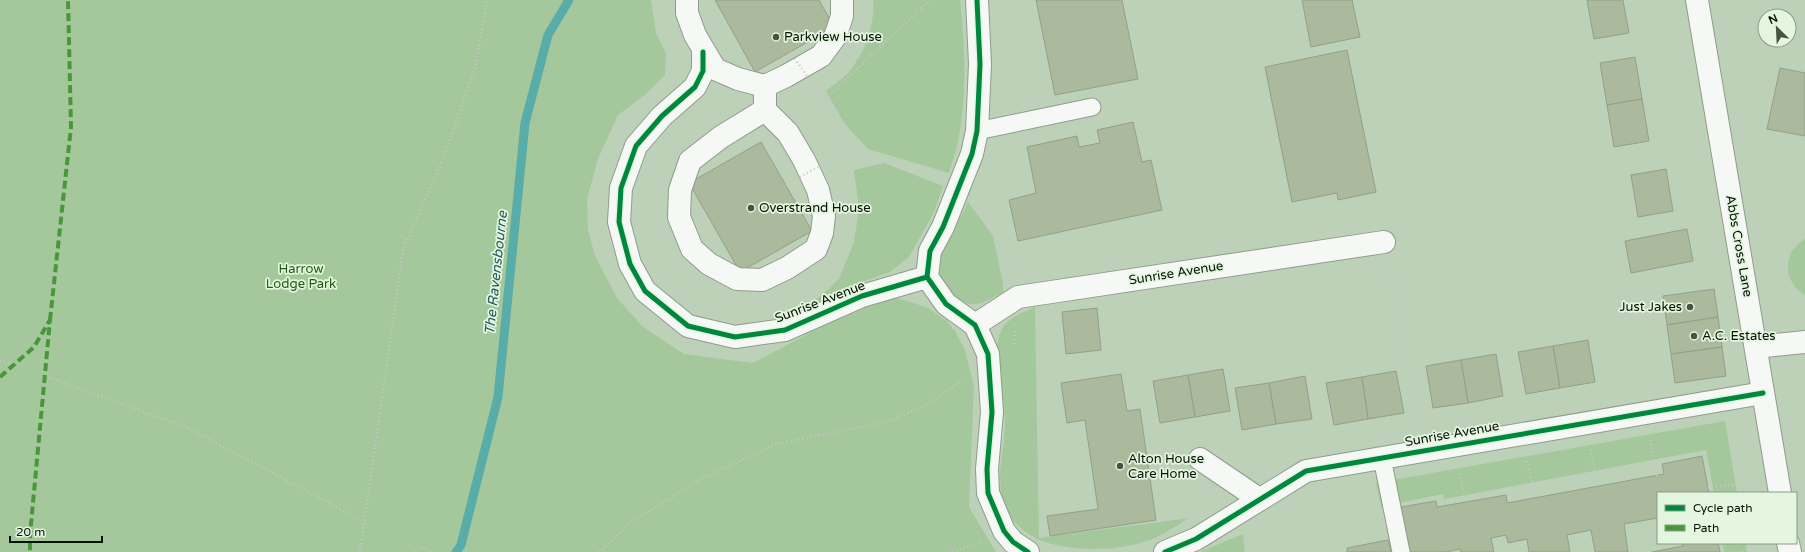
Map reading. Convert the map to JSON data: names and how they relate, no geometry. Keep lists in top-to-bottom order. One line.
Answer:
{"streets":{"street":["Abbs Cross Lane","Sunrise Avenue"]},"crossings":[["Abbs Cross Lane","Sunrise Avenue"]],"water":["The Ravensbourne"],"parks":["Harrow Lodge Park"],"places":["Parkview House","Overstrand House","Just Jakes","A.C. Estates","Alton House Care Home"],"legend":["Cycle path","Path"],"scale_bar":"20 m","north":"top left"}
